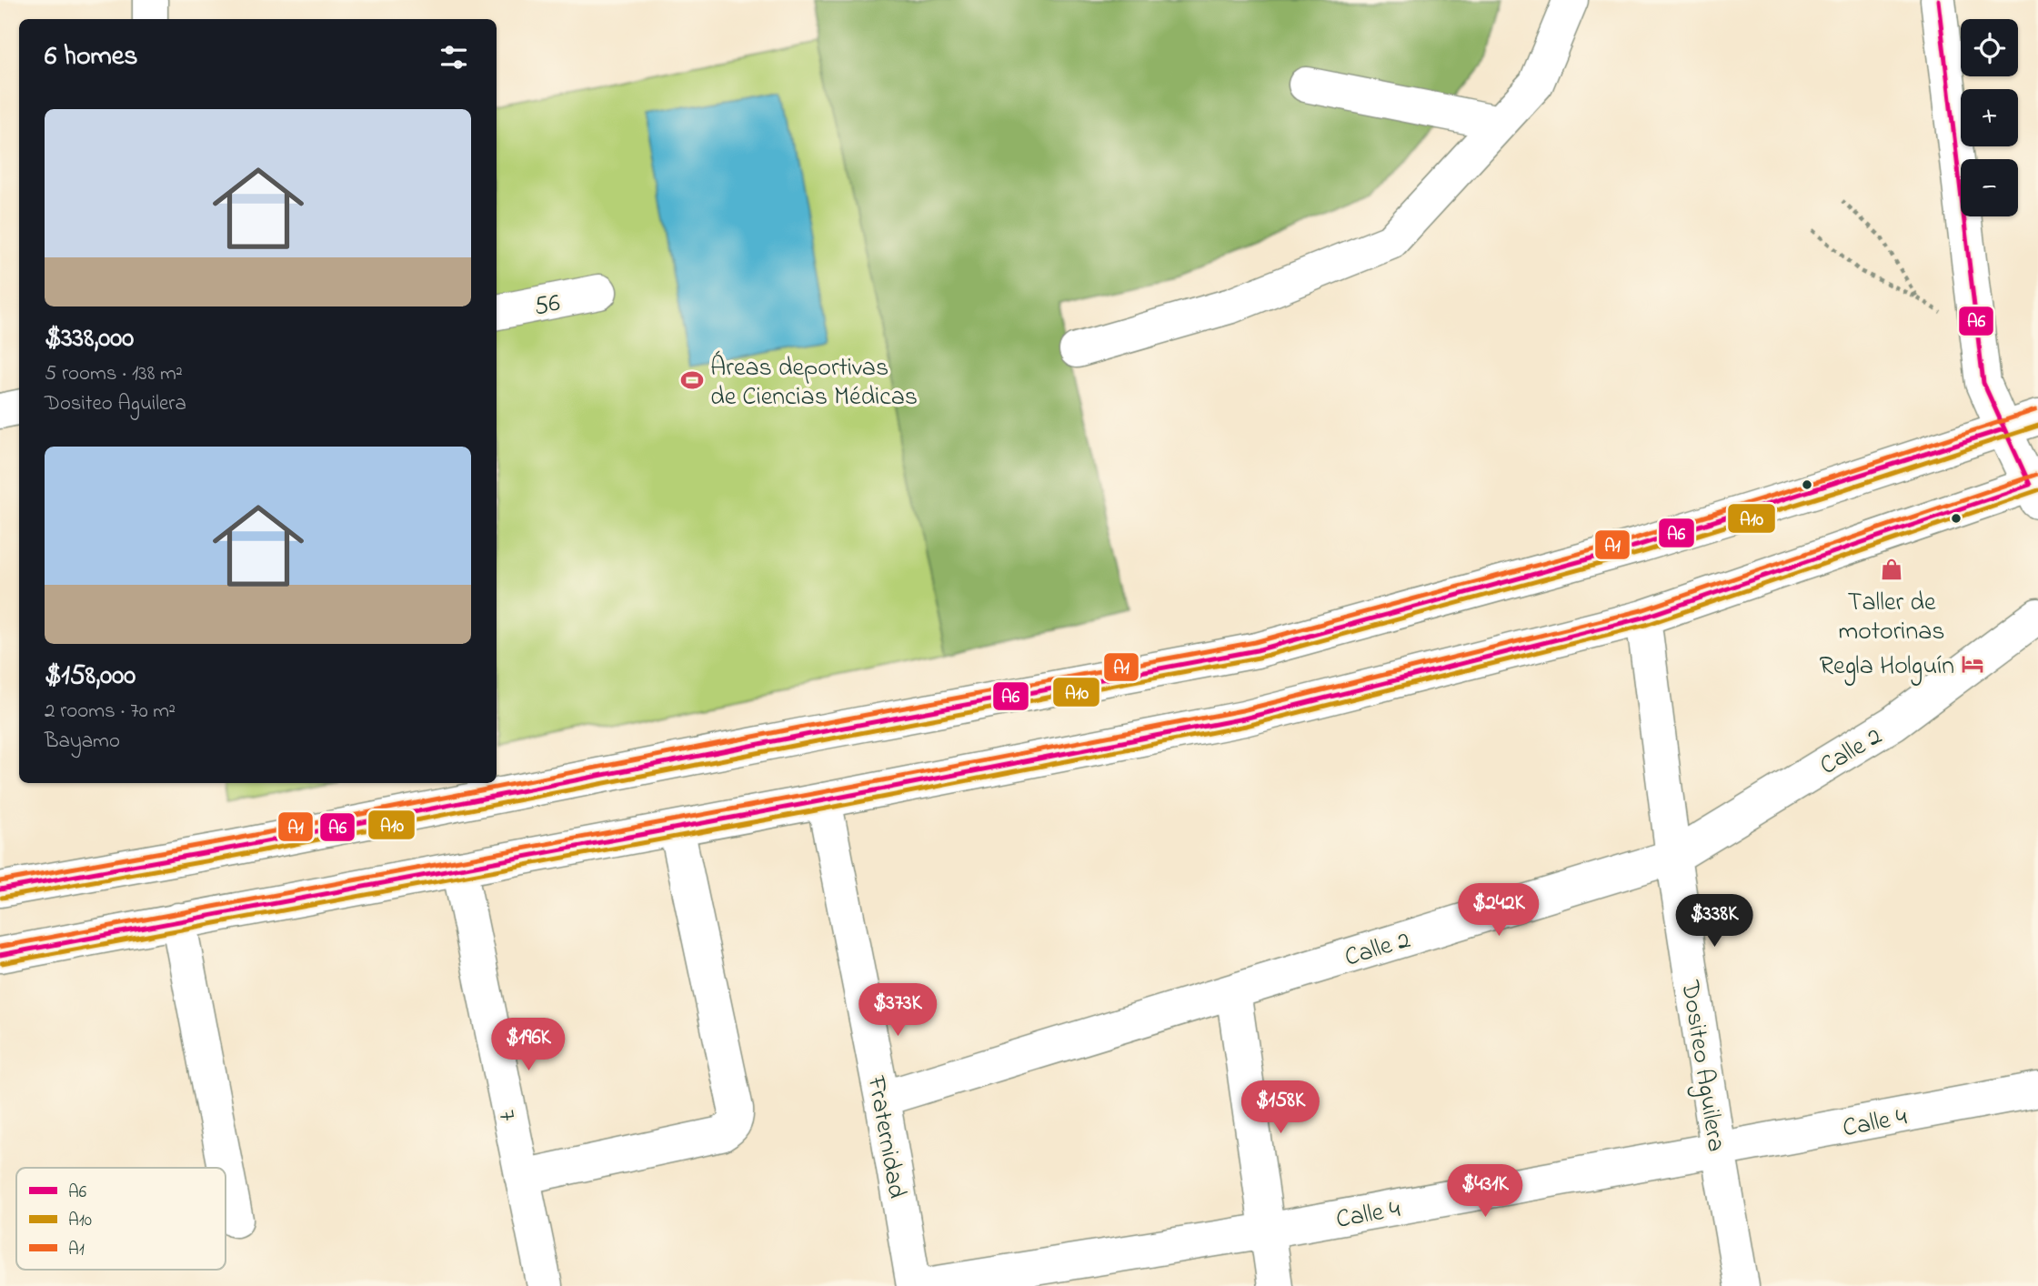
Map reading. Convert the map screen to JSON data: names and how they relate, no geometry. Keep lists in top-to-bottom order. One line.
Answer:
{"streets":{"street":["56","Calle 2","Dositeo Aguilera","7","Calle 4","Fraternidad"]},"crossings":[["Calle 2","Dositeo Aguilera"],["Calle 2","Fraternidad"],["Dositeo Aguilera","Calle 4"]],"places":{"sports":["Áreas deportivas de Ciencias Médicas"],"shop":["Taller de motorinas"],"hotel":["Regla Holguín"]},"lines":["transit line A6","transit line A1","transit line A10"],"legend":["A6","A10","A1"],"page":{"map_buttons":["+","−"],"heading":"6 homes","list":[{"name":"$338,000","note":"5 rooms · 138 m² · Dositeo Aguilera"},{"name":"$158,000","note":"2 rooms · 70 m² · Bayamo"}],"price":["$242K","$338K","$373K","$196K","$158K","$431K"]}}
